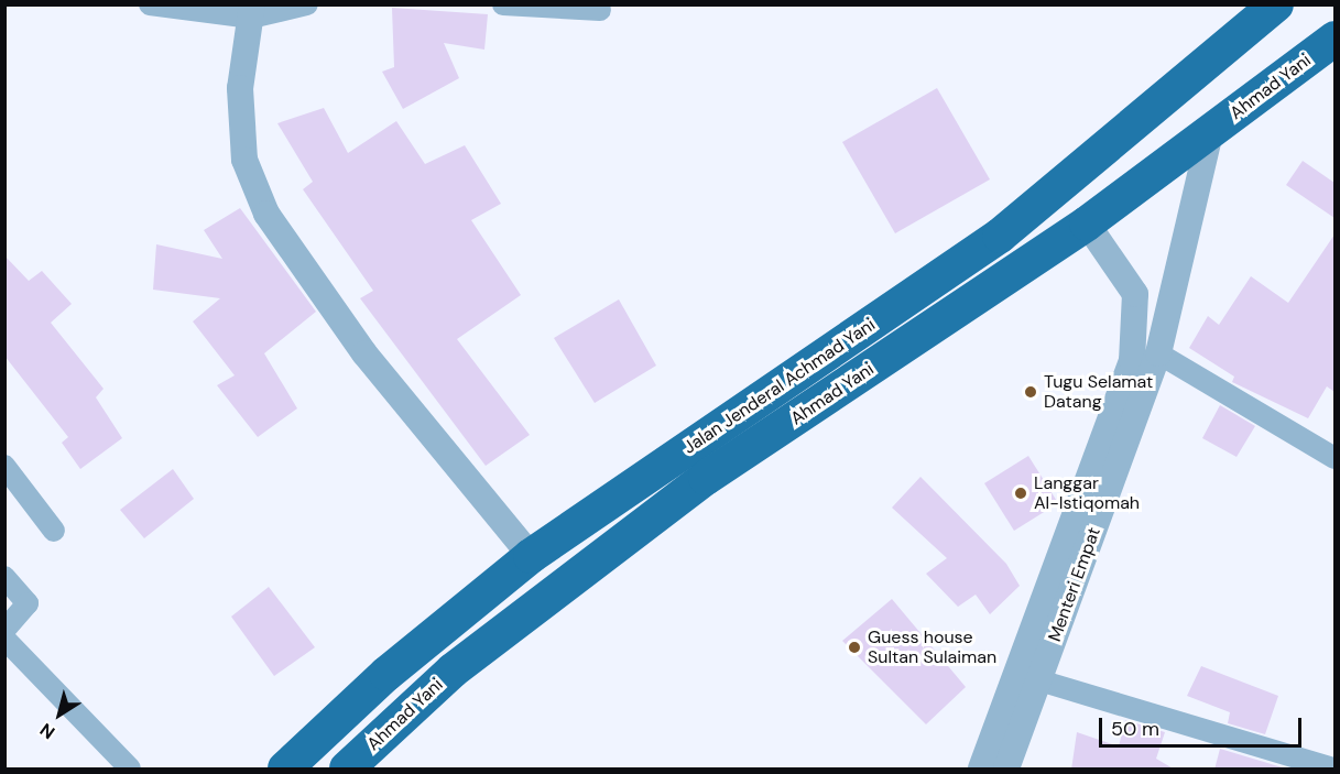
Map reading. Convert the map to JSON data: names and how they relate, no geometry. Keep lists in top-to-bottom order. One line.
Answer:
{"streets":{"highway":["Ahmad Yani","Jalan Jenderal Achmad Yani"],"street":["Menteri Empat"]},"crossings":[["Ahmad Yani","Menteri Empat"]],"places":["Tugu Selamat Datang","Langgar Al-Istiqomah","Guess house Sultan Sulaiman"],"scale_bar":"50 m","north":"bottom left"}
